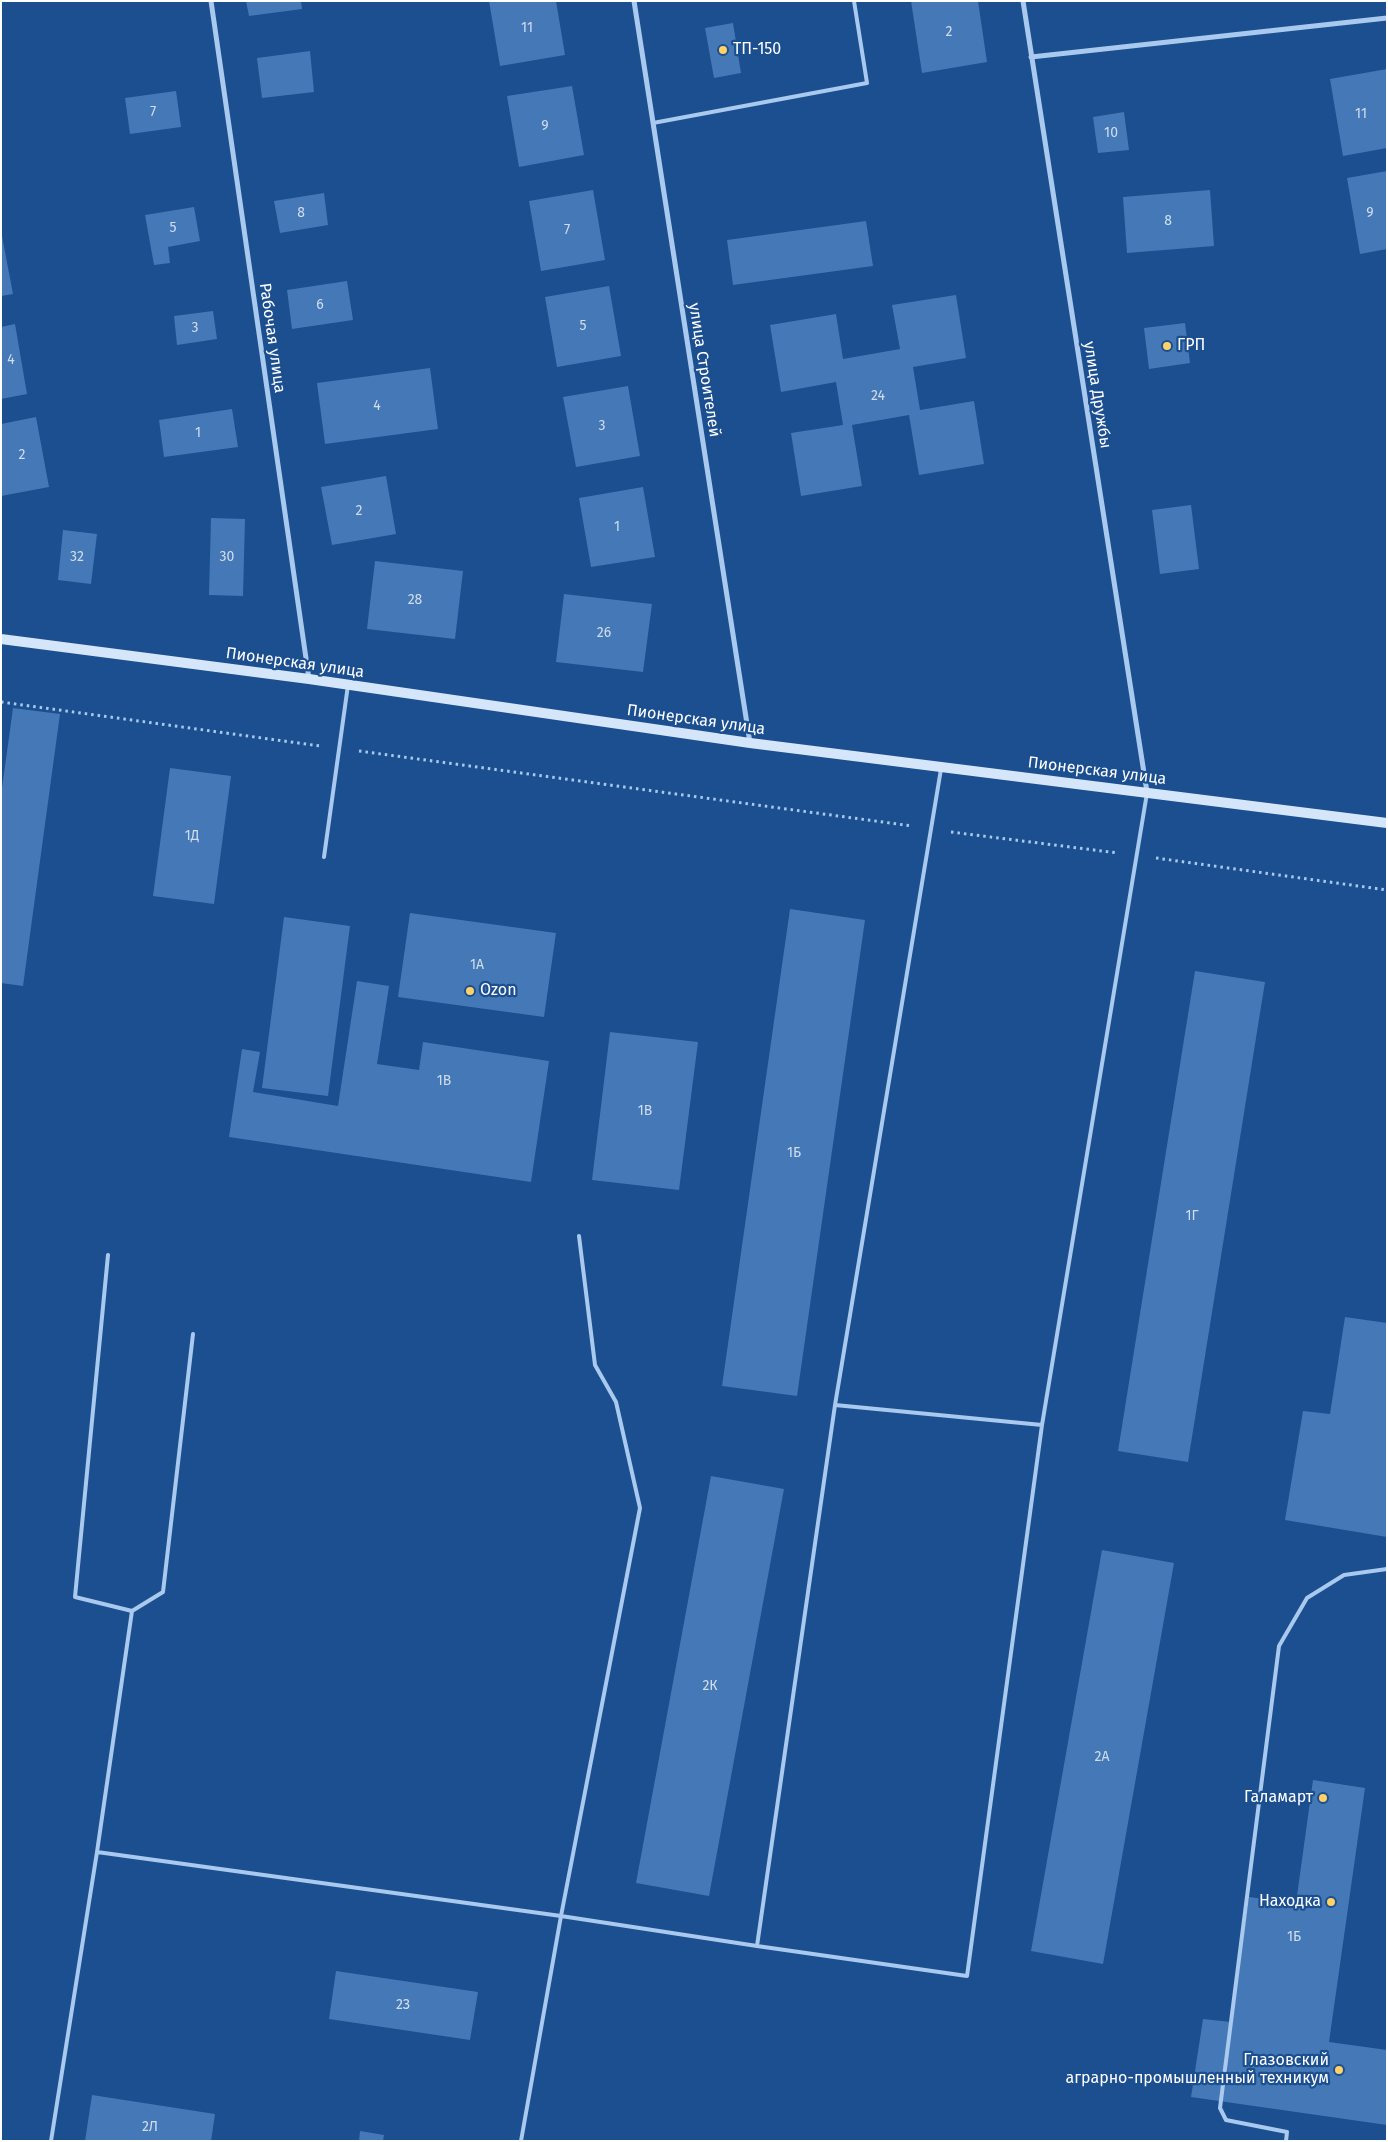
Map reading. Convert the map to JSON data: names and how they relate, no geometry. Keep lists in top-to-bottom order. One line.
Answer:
{"streets":{"street":["Рабочая улица","улица Строителей","улица Дружбы","Пионерская улица"]},"crossings":[["Рабочая улица","Пионерская улица"],["улица Строителей","Пионерская улица"],["улица Дружбы","Пионерская улица"]],"places":["ТП-150","ГРП","Ozon","Галамарт","Находка","Глазовский аграрно-промышленный техникум"],"house_numbers":["11","2","7","11","9","10","8","9","8","5","7","6","5","3","4","24","4","3","1","2","2","1","32","30","28","26","1Д","1А","1В","1В","1Б","1Г","2К","2А","1Б","2З","2Л"]}
